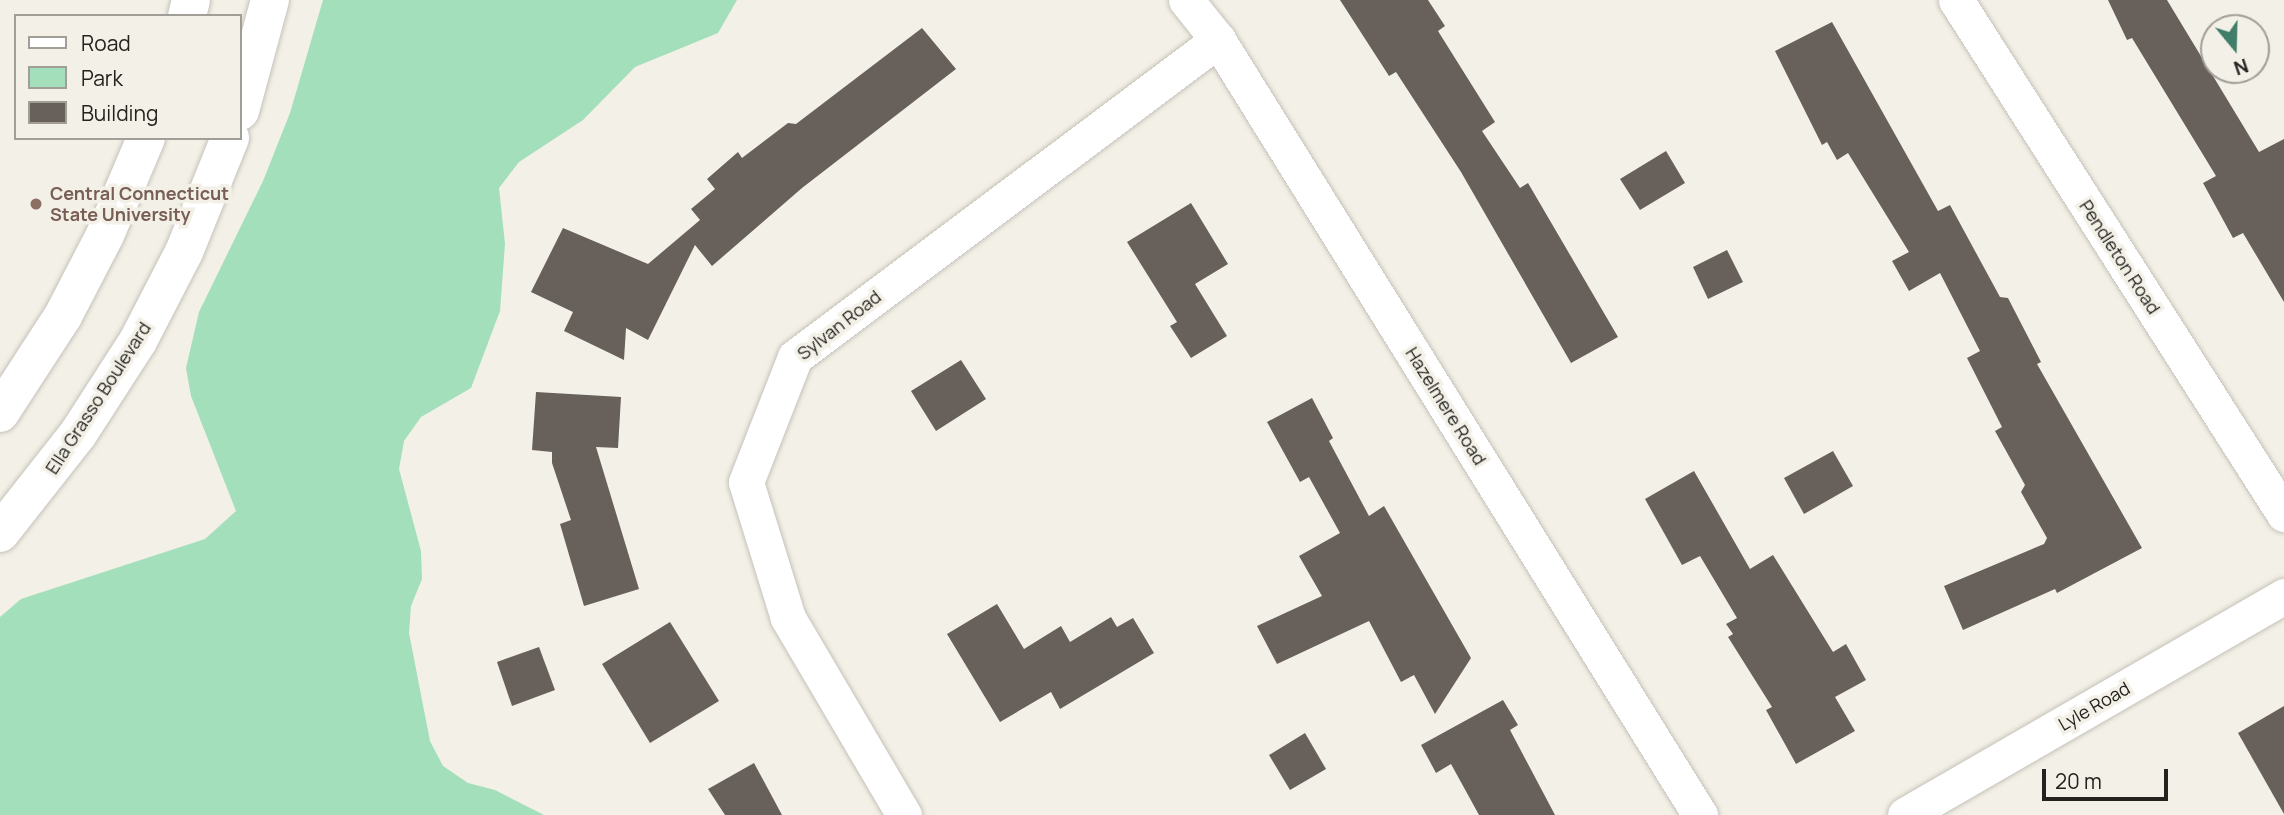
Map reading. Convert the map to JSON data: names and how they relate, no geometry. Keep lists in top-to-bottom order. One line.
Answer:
{"streets":{"main road":["Ella Grasso Boulevard"],"street":["Pendleton Road","Sylvan Road","Hazelmere Road","Lyle Road"]},"crossings":[["Sylvan Road","Hazelmere Road"]],"places":["Central Connecticut State University"],"legend":["Road","Park","Building"],"scale_bar":"20 m","north":"bottom"}
